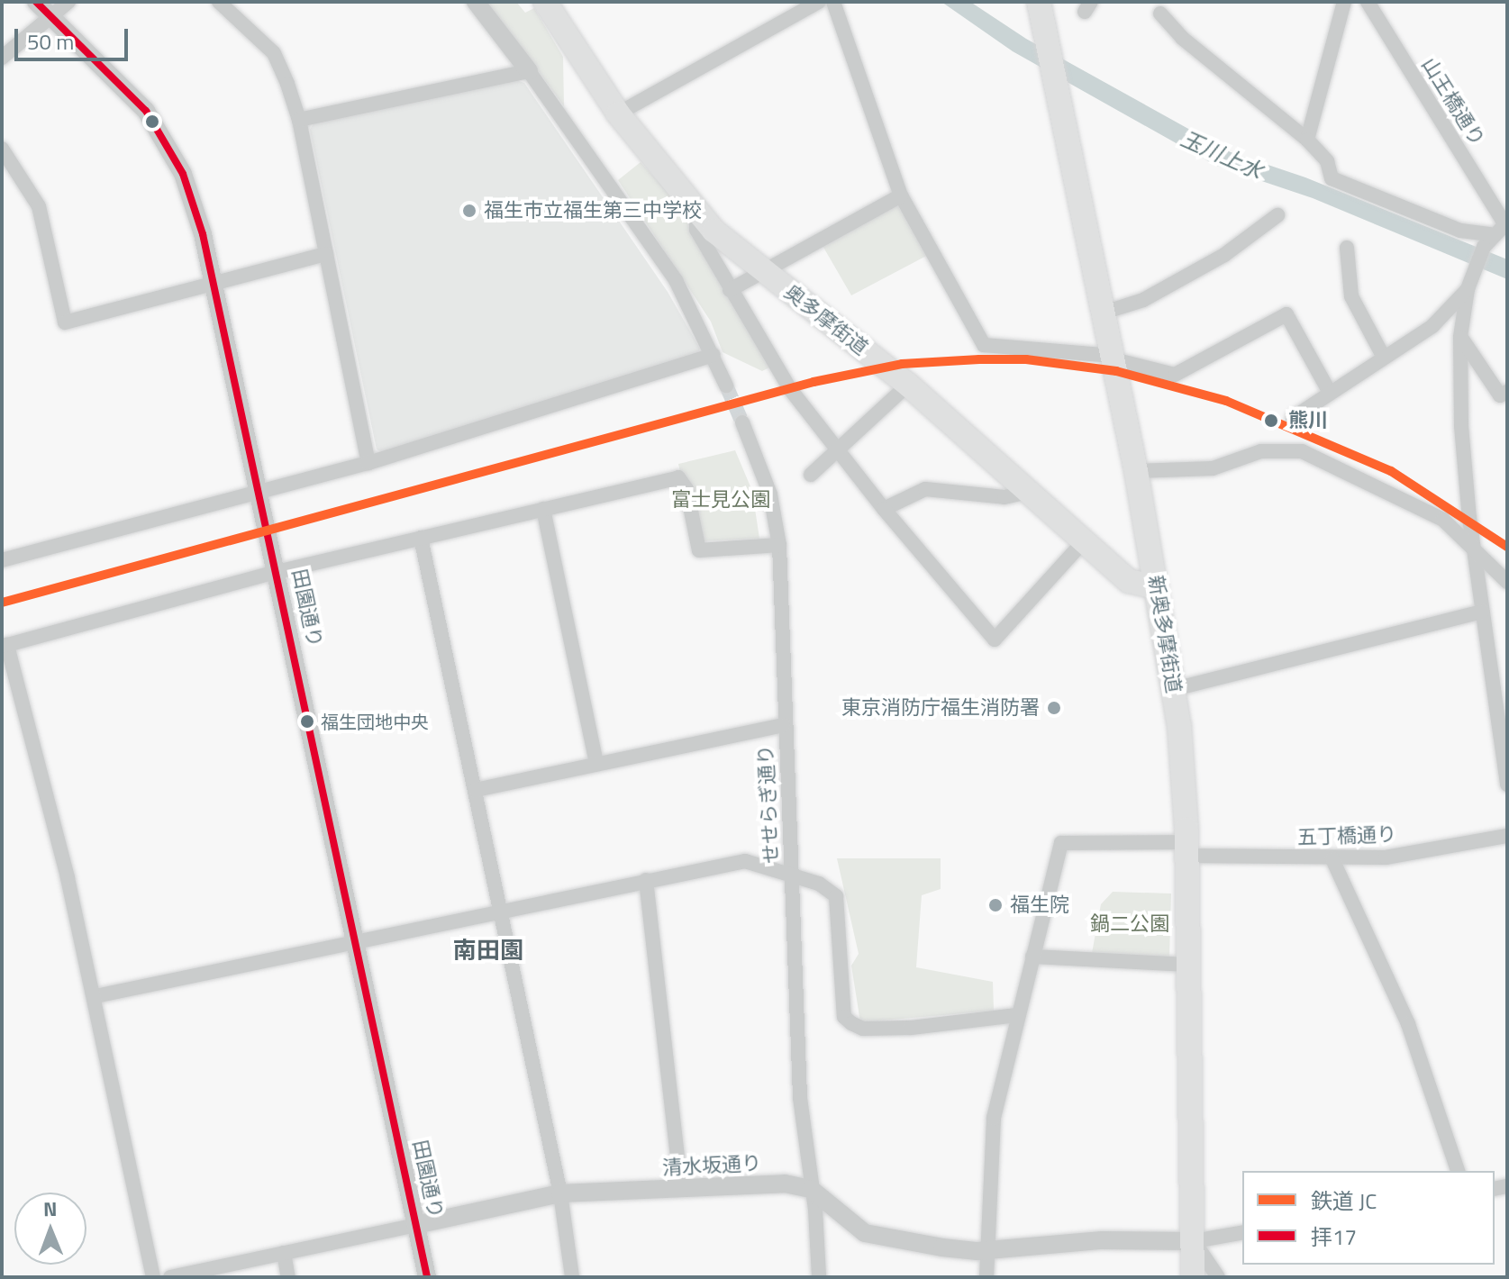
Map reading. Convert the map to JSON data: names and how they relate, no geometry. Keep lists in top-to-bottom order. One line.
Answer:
{"streets":{"main road":["奥多摩街道","新奥多摩街道"],"street":["山王橋通り","田園通り","せせらぎ通り","五丁橋通り","清水坂通り"]},"crossings":[["奥多摩街道","新奥多摩街道"],["田園通り","清水坂通り"],["新奥多摩街道","五丁橋通り"],["せせらぎ通り","清水坂通り"]],"districts":["南田園"],"water":["玉川上水"],"parks":["富士見公園","鍋二公園"],"places":["福生市立福生第三中学校","熊川","東京消防庁福生消防署","福生団地中央","福生院"],"lines":["transit line 拝17","rail line JC"],"legend":["鉄道 JC","拝17"],"scale_bar":"50 m","north":"top"}
